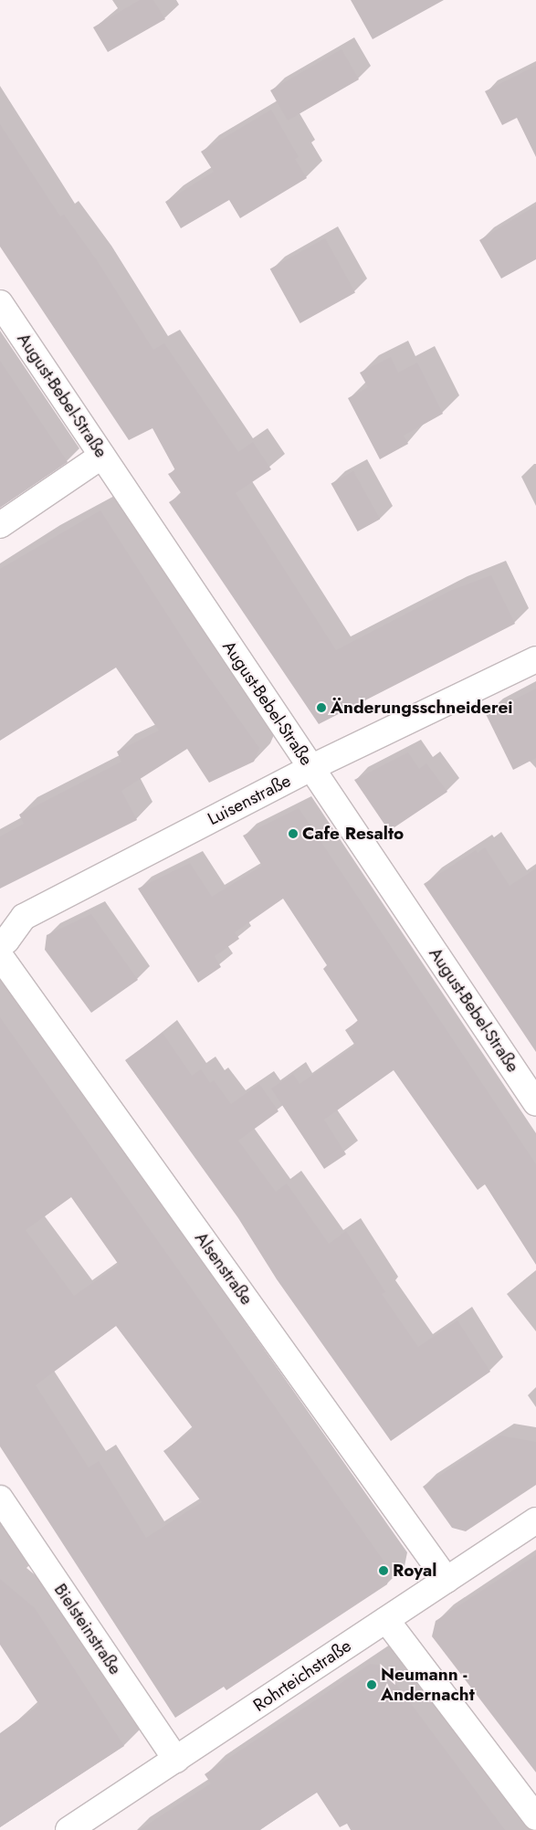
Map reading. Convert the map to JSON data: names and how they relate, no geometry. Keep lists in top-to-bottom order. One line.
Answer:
{"streets":{"street":["August-Bebel-Straße","Luisenstraße","Alsenstraße","Bielsteinstraße","Rohrteichstraße"]},"crossings":[["August-Bebel-Straße","Luisenstraße"],["Alsenstraße","Rohrteichstraße"],["Bielsteinstraße","Rohrteichstraße"]],"places":["Änderungsschneiderei","Cafe Resalto","Royal","Neumann - Andernacht"]}
